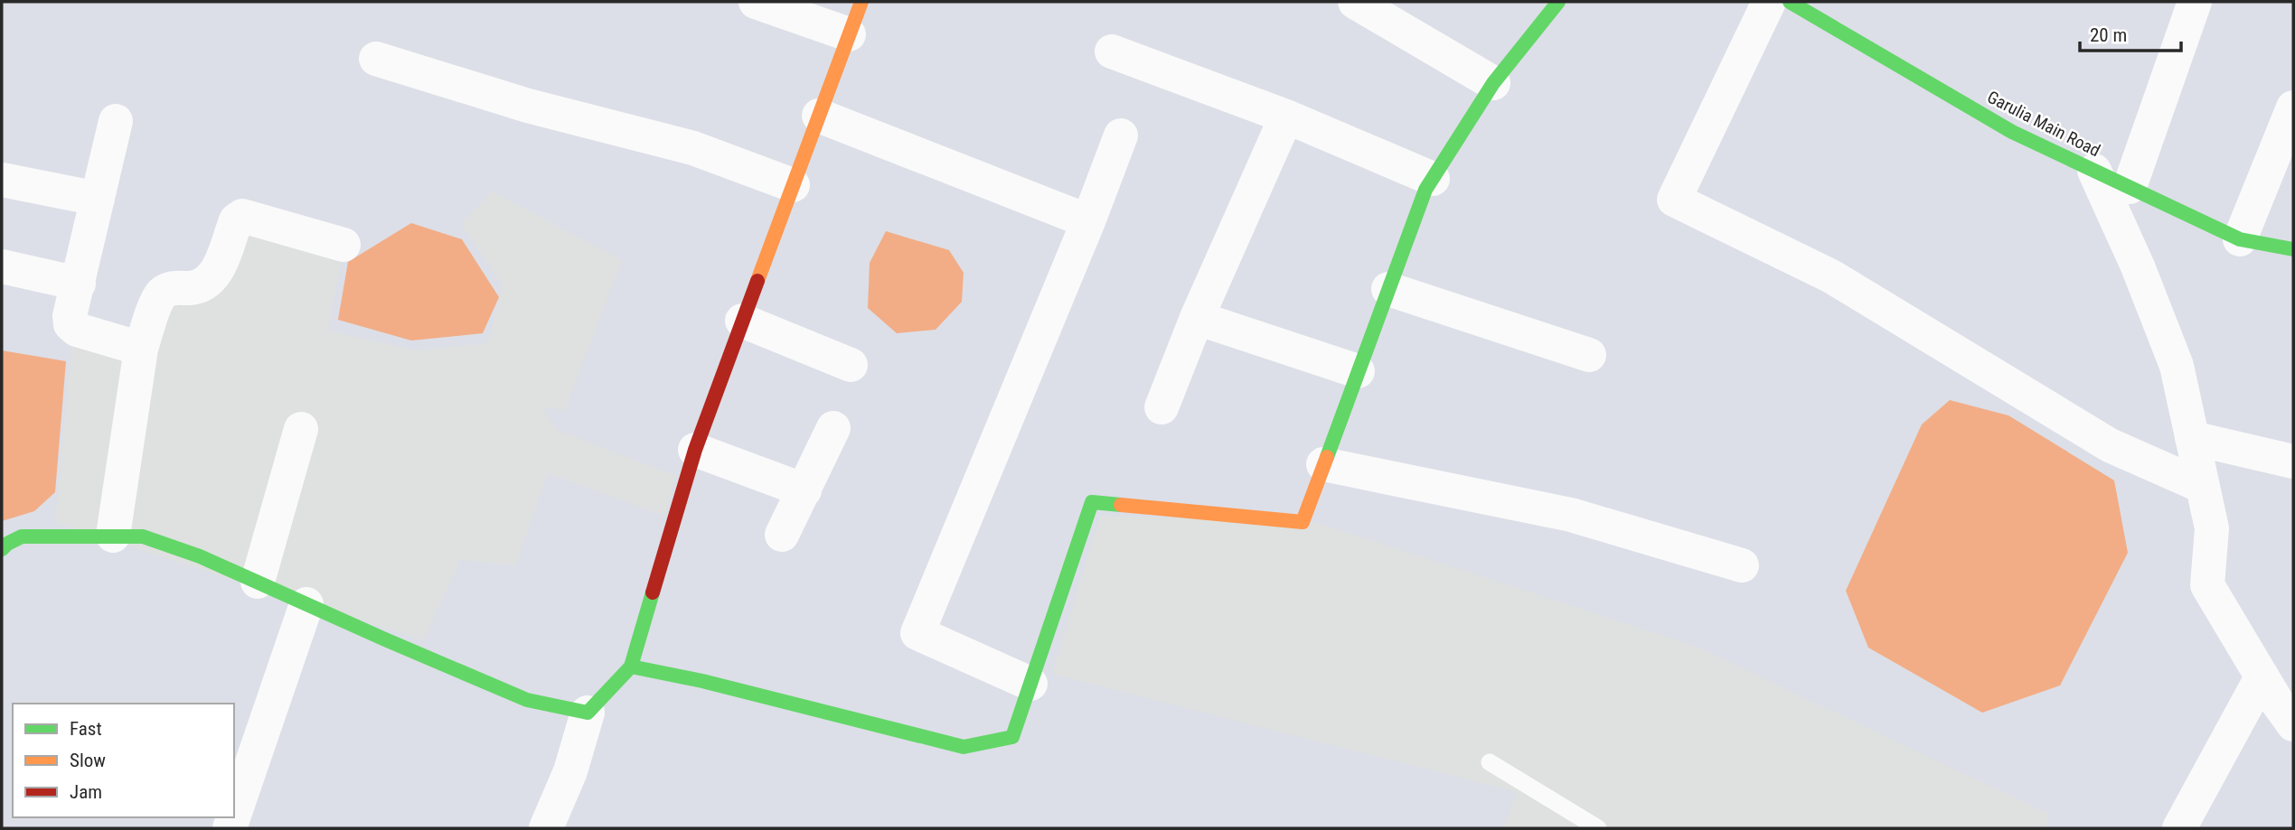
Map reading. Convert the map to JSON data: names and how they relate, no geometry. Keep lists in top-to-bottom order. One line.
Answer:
{"streets":{"street":["Garulia Main Road"]},"legend":["Fast","Slow","Jam"],"scale_bar":"20 m"}
